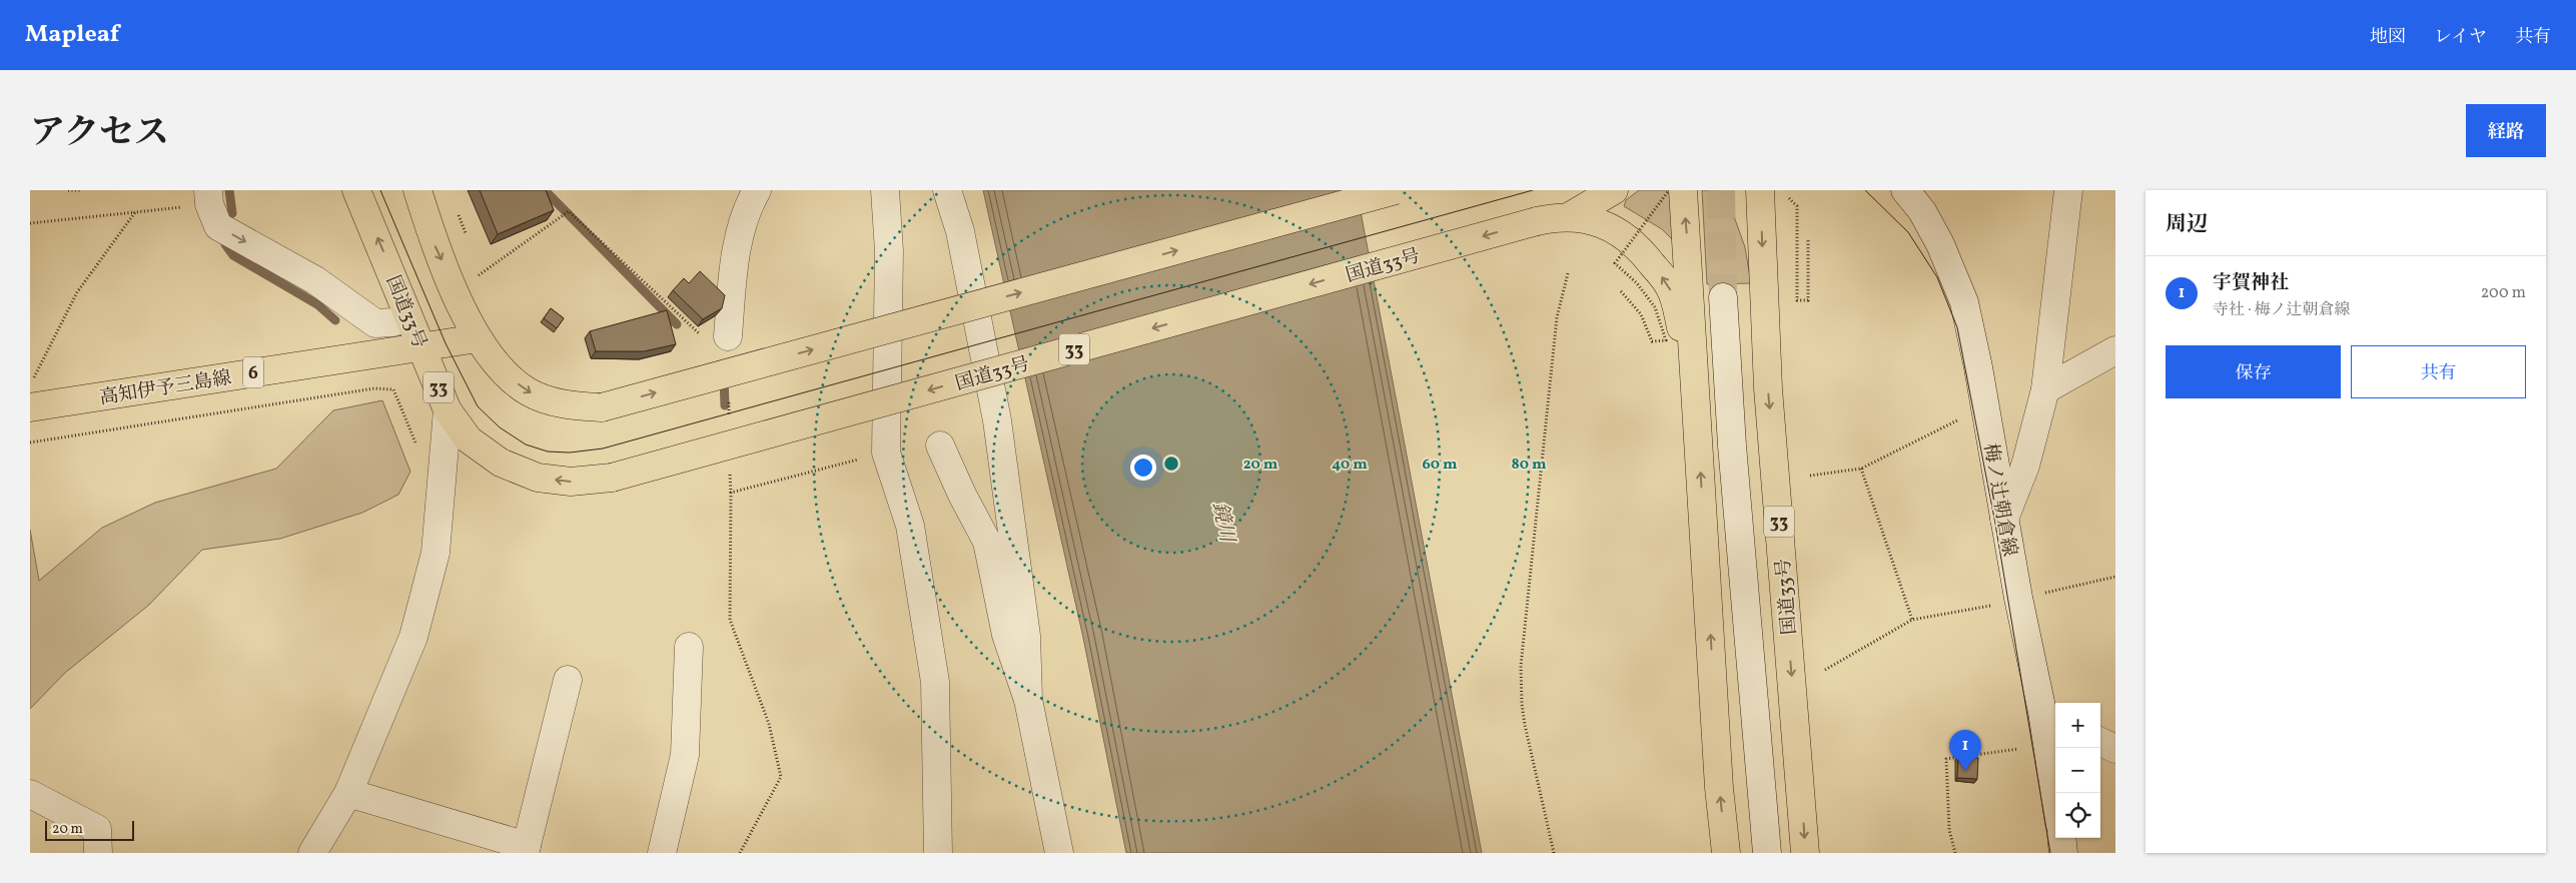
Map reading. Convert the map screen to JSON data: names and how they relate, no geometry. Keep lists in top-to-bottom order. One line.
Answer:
{"streets":{"main road":["国道33号","33","6","高知伊予三島線"],"street":["梅ノ辻朝倉線"]},"crossings":[["国道33号","高知伊予三島線"]],"water":["鏡川"],"scale_bar":"20 m","page":{"header":"Mapleaf","nav":["地図","レイヤ","共有"],"title":"アクセス","buttons":["経路",["保存","共有"]],"heading":"周辺","list":[{"mark":"1","name":"宇賀神社","note":"寺社 · 梅ノ辻朝倉線","value":"200 m"}],"map_buttons":["+","−"],"pins":"1","scale":"20 m"},"rings":["20 m","40 m","60 m","80 m"]}
